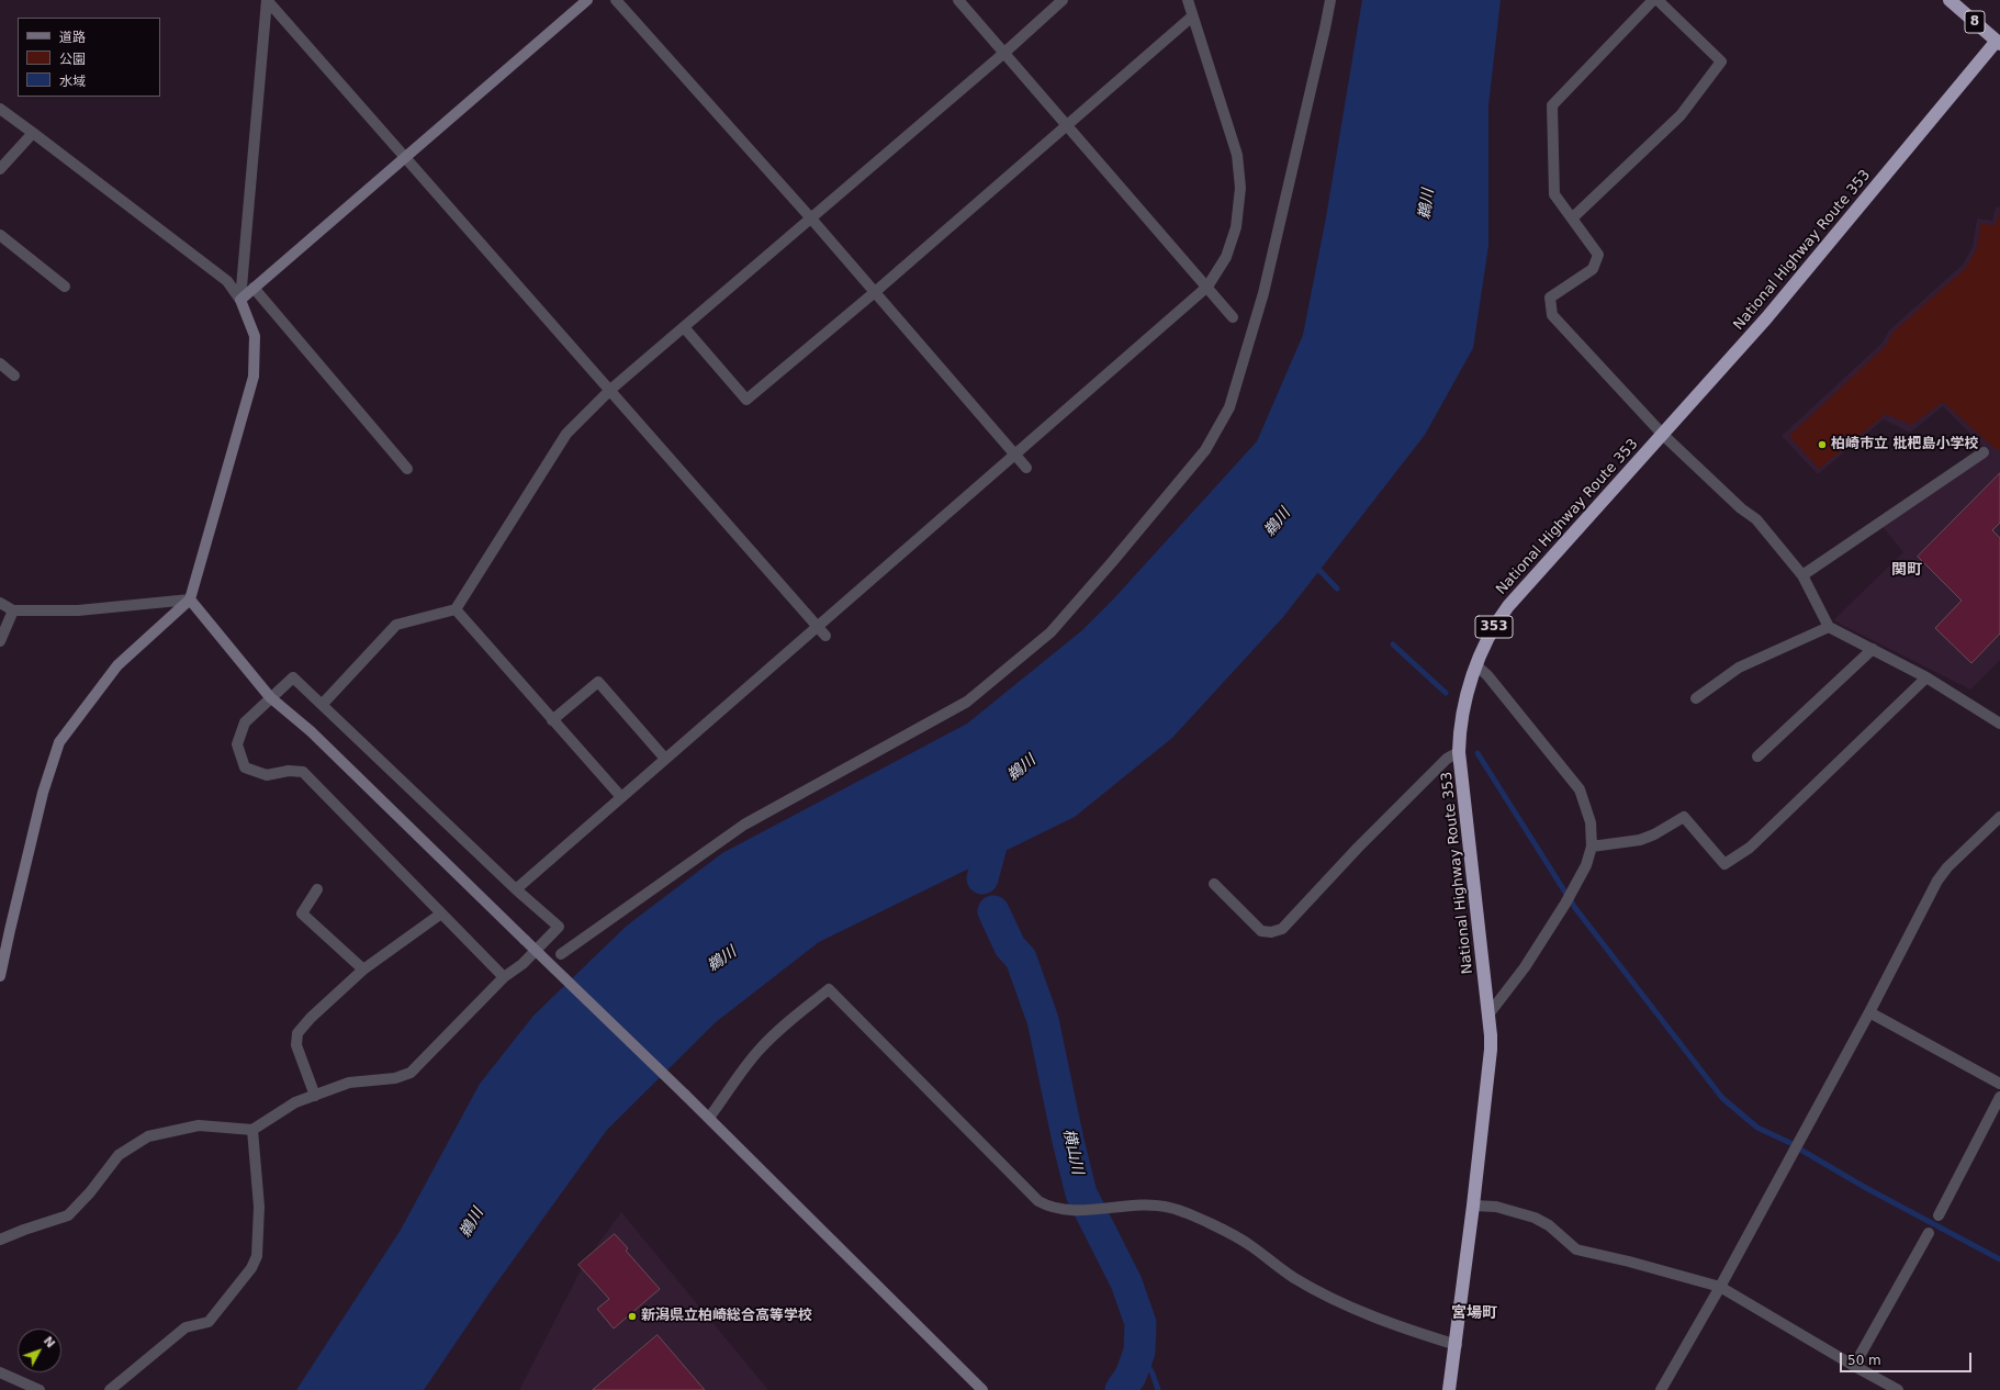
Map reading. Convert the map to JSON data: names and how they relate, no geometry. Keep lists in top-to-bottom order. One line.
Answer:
{"streets":{"highway":["8","National Highway Route 353","353"]},"crossings":[["8","National Highway Route 353"]],"districts":["関町","宮場町"],"water":["鵜川","横山川"],"places":["柏崎市立 枇杷島小学校","新潟県立柏崎総合高等学校"],"legend":["道路","公園","水域"],"scale_bar":"50 m","north":"top right"}
